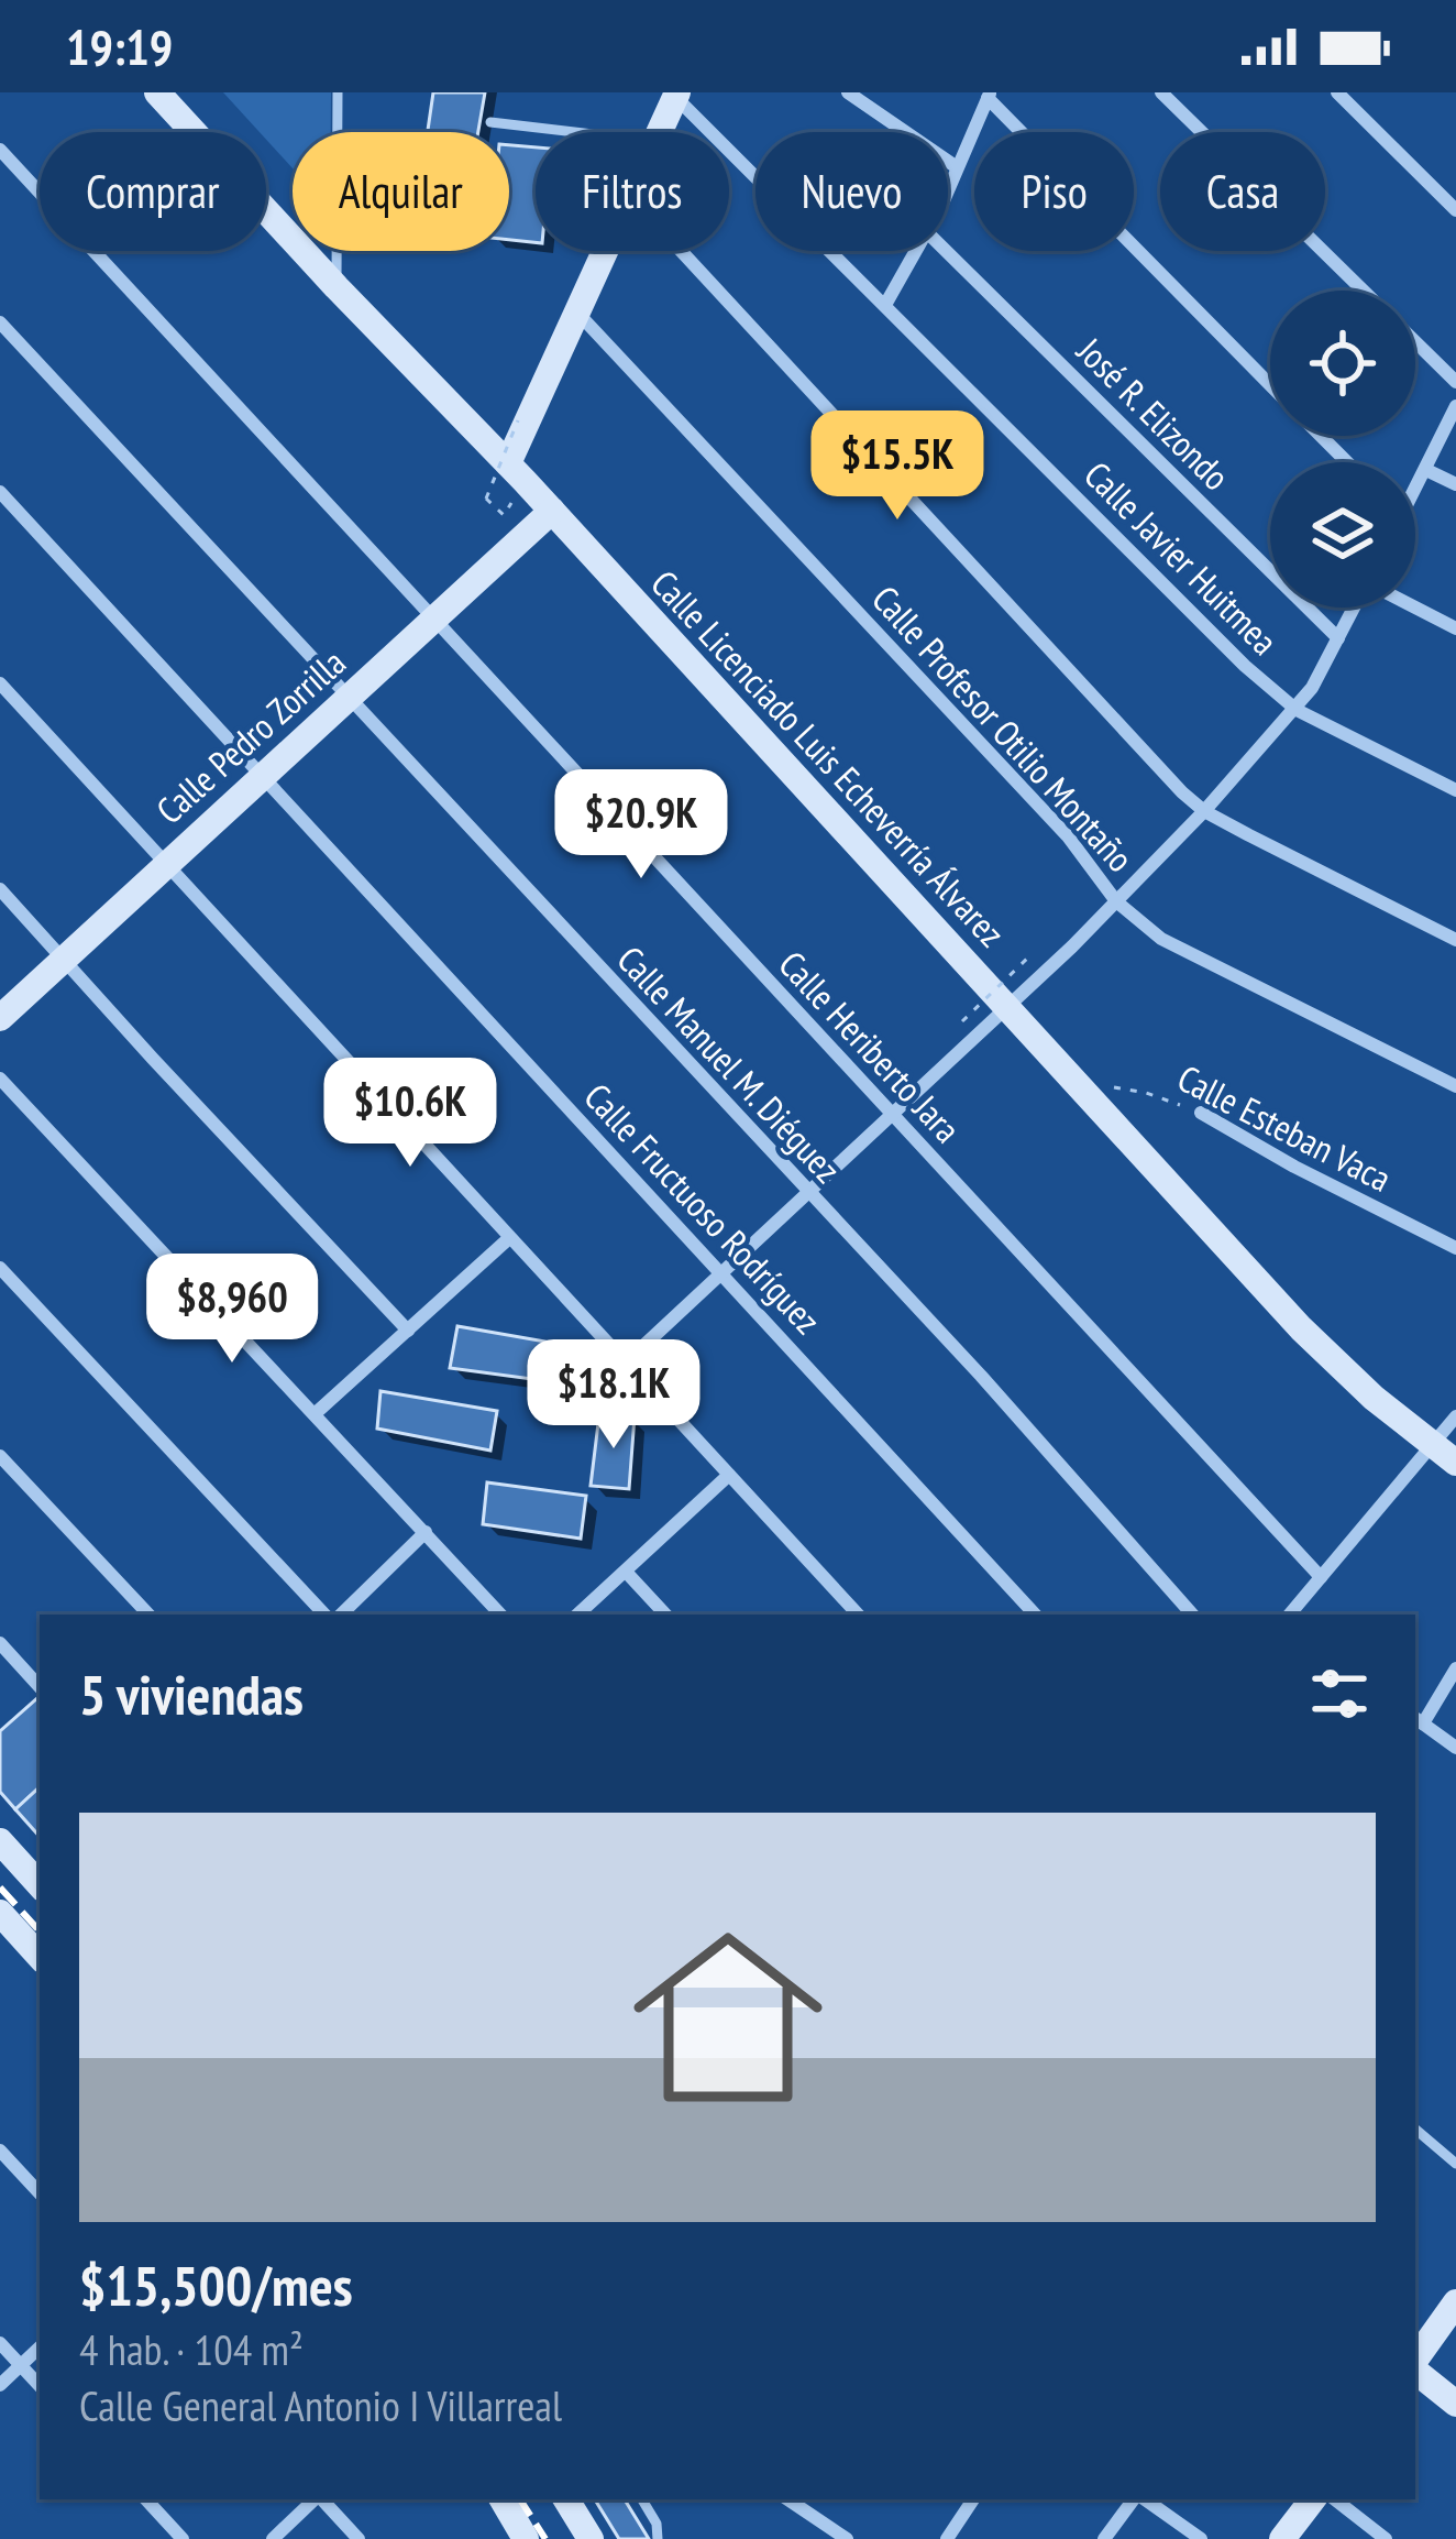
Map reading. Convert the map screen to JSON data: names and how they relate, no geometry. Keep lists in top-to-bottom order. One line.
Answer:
{"streets":{"street":["José R. Elizondo","Calle Javier Huitmea","Calle Profesor Otilio Montaño","Calle Pedro Zorrilla","Calle Licenciado Luis Echeverría Álvarez","Calle Heriberto Jara","Calle Manuel M. Diéguez","Calle Esteban Vaca","Calle Fructuoso Rodríguez"]},"crossings":[["Calle Pedro Zorrilla","Calle Licenciado Luis Echeverría Álvarez"],["Calle Pedro Zorrilla","Calle Heriberto Jara"],["Calle Pedro Zorrilla","Calle Manuel M. Diéguez"],["Calle Pedro Zorrilla","Calle Fructuoso Rodríguez"],["Calle Licenciado Luis Echeverría Álvarez","Calle Esteban Vaca"]],"page":{"status":"19:19","chip":["Comprar","Alquilar","Filtros","Nuevo","Piso","Casa"],"price":["$15.5K","$20.9K","$10.6K","$8,960","$18.1K"],"heading":"5 viviendas","list":[{"name":"$15,500/mes","note":"4 hab. · 104 m² · Calle General Antonio I Villarreal"}]}}
